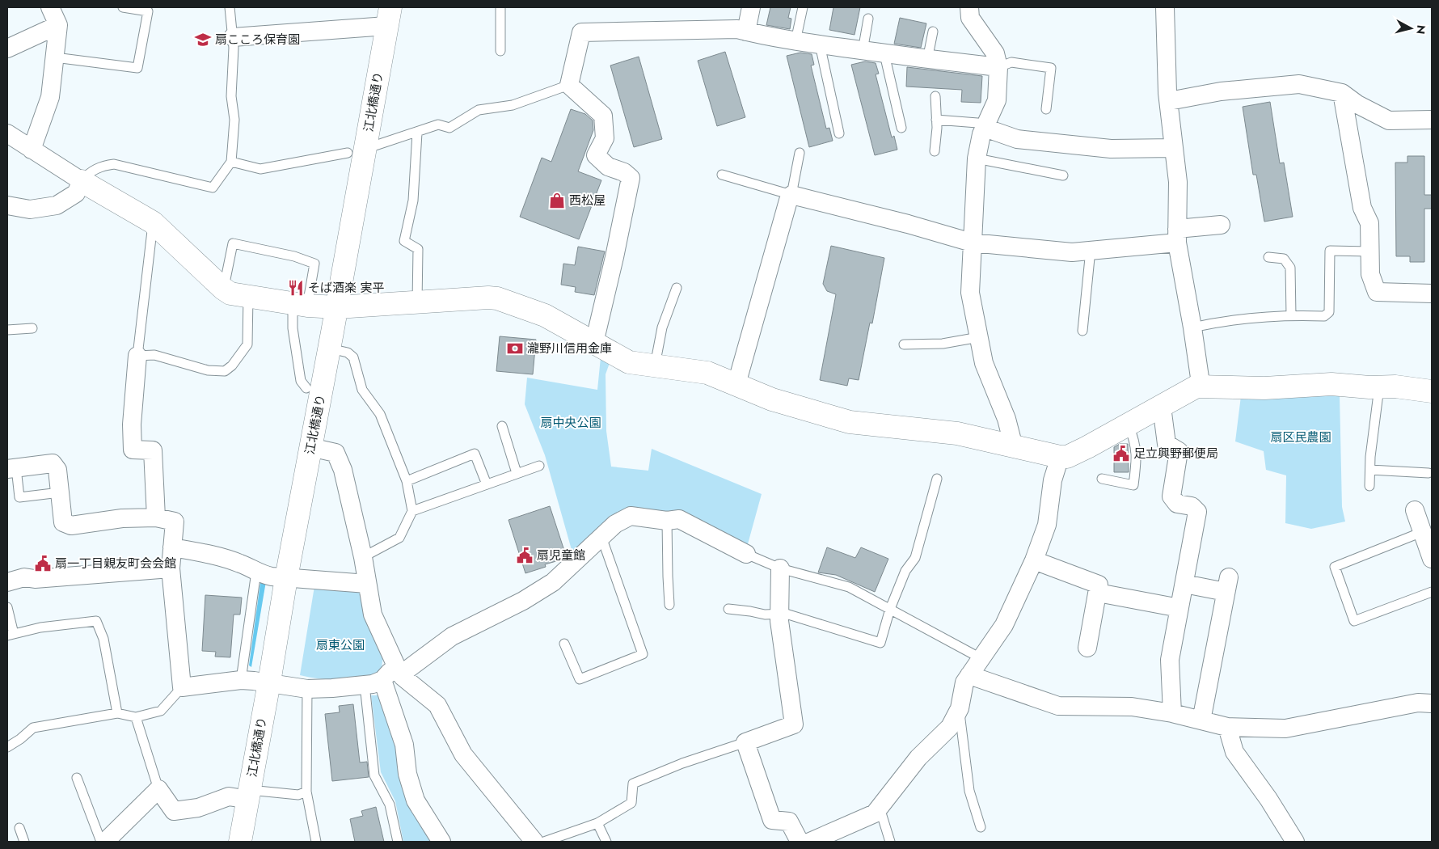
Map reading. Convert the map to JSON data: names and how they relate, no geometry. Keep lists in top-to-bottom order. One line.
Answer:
{"streets":{"street":["江北橋通り"]},"parks":["扇中央公園","扇区民農園","扇東公園"],"places":{"school or university":["扇こころ保育園"],"shop":["西松屋"],"restaurant":["そば酒楽 実平"],"bank":["瀧野川信用金庫"],"public building":["足立興野郵便局","扇児童館","扇一丁目親友町会会館"]},"north":"right"}
